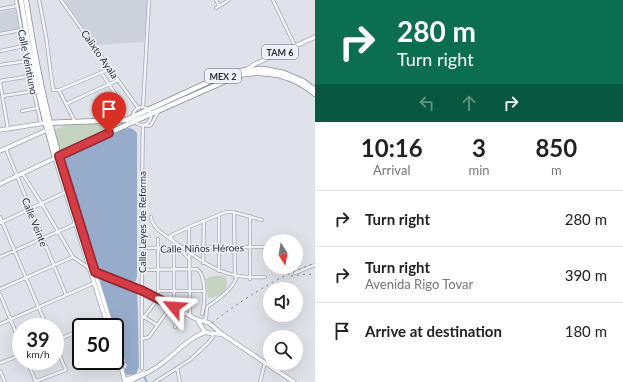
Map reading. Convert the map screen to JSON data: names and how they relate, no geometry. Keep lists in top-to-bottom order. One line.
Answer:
{"streets":{"highway":["MEX 2"],"main road":["TAM 6"],"street":["Calixto Ayala","Calle Veintiuno","Calle Veinte","Calle Leyes de Reforma","Calle Niños Héroes"]},"crossings":[["TAM 6","MEX 2"],["MEX 2","Calle Veinte"],["Calle Leyes de Reforma","Calle Niños Héroes"]],"north":"bottom","page":{"turn":["280 m","Turn right"],"eta":["10:16","Arrival","3","min","850","m"],"list":[{"name":"Turn right","value":"280 m"},{"name":"Turn right","note":"Avenida Rigo Tovar","value":"390 m"},{"name":"Arrive at destination","value":"180 m"}],"speed":"39 km/h","limit":"50"}}
